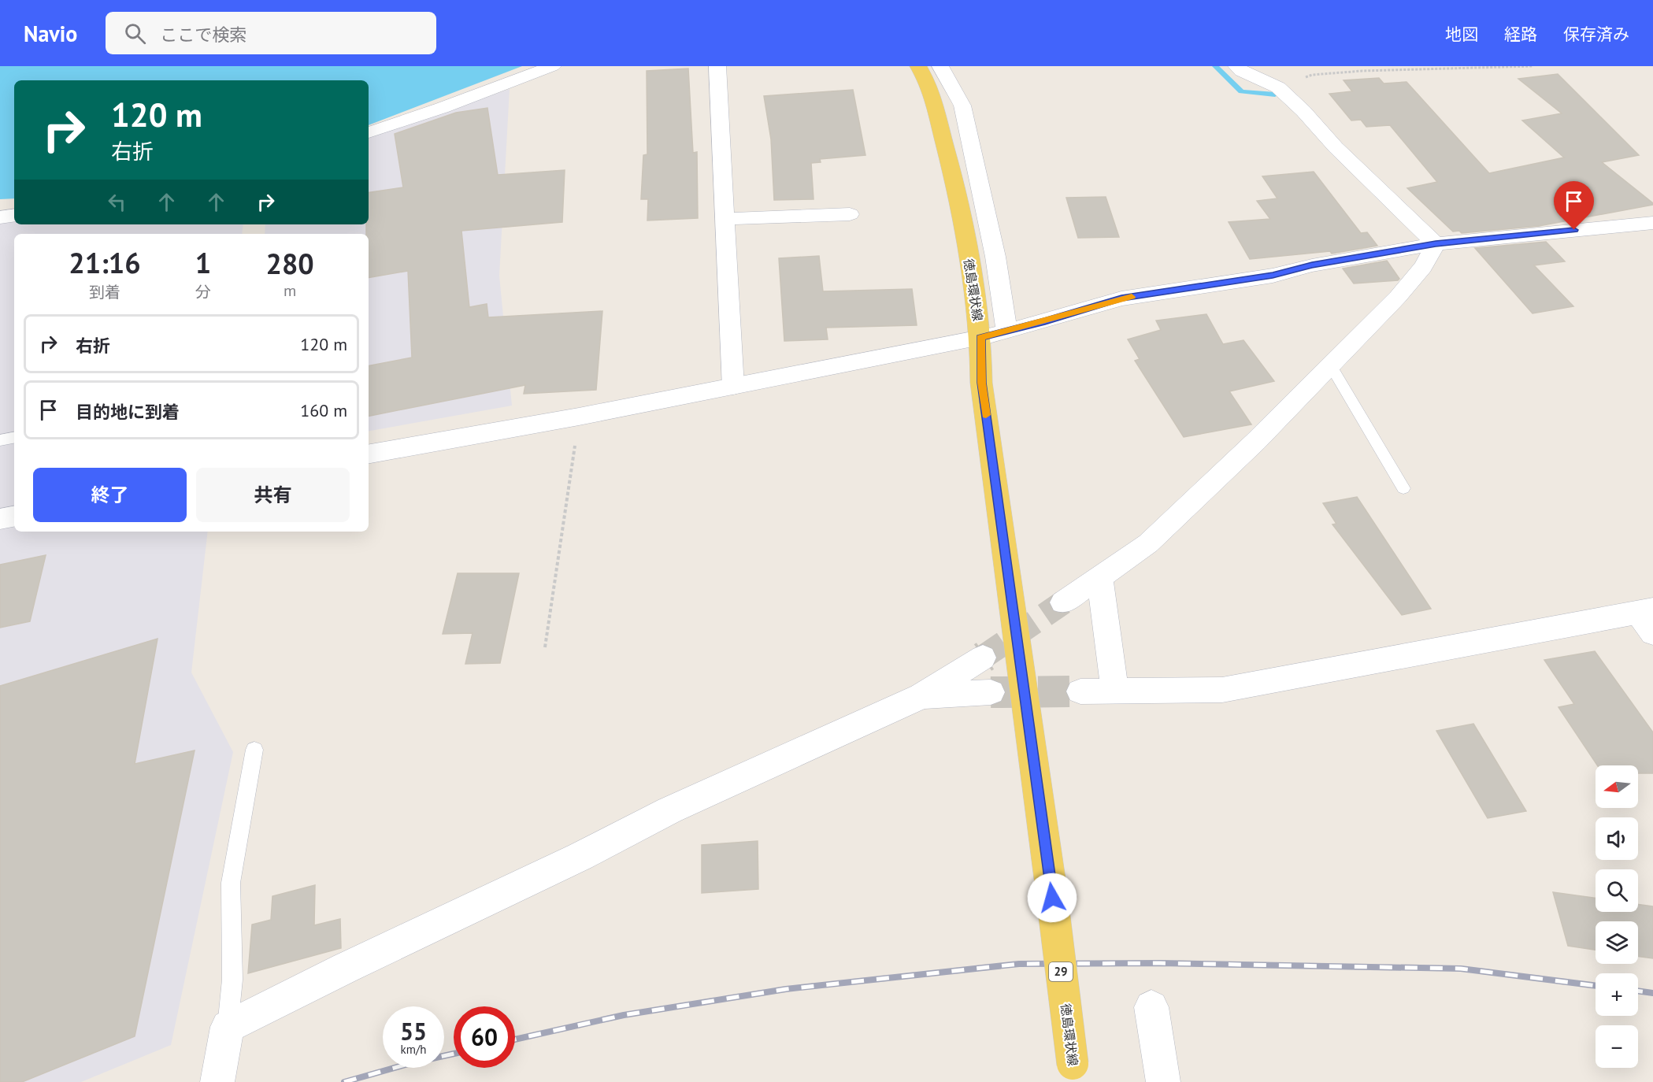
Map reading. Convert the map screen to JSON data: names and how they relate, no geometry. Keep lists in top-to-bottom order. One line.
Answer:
{"streets":{"main road":["徳島環状線","29"]},"north":"left","page":{"header":"Navio","search":"ここで検索","nav":["地図","経路","保存済み"],"turn":["120 m","右折"],"eta":["21:16","到着","1","分","280","m"],"list":[{"name":"右折","value":"120 m"},{"name":"目的地に到着","value":"160 m"}],"buttons":["終了","共有"],"map_buttons":["+","−"],"speed":"55 km/h","limit":"60"}}
